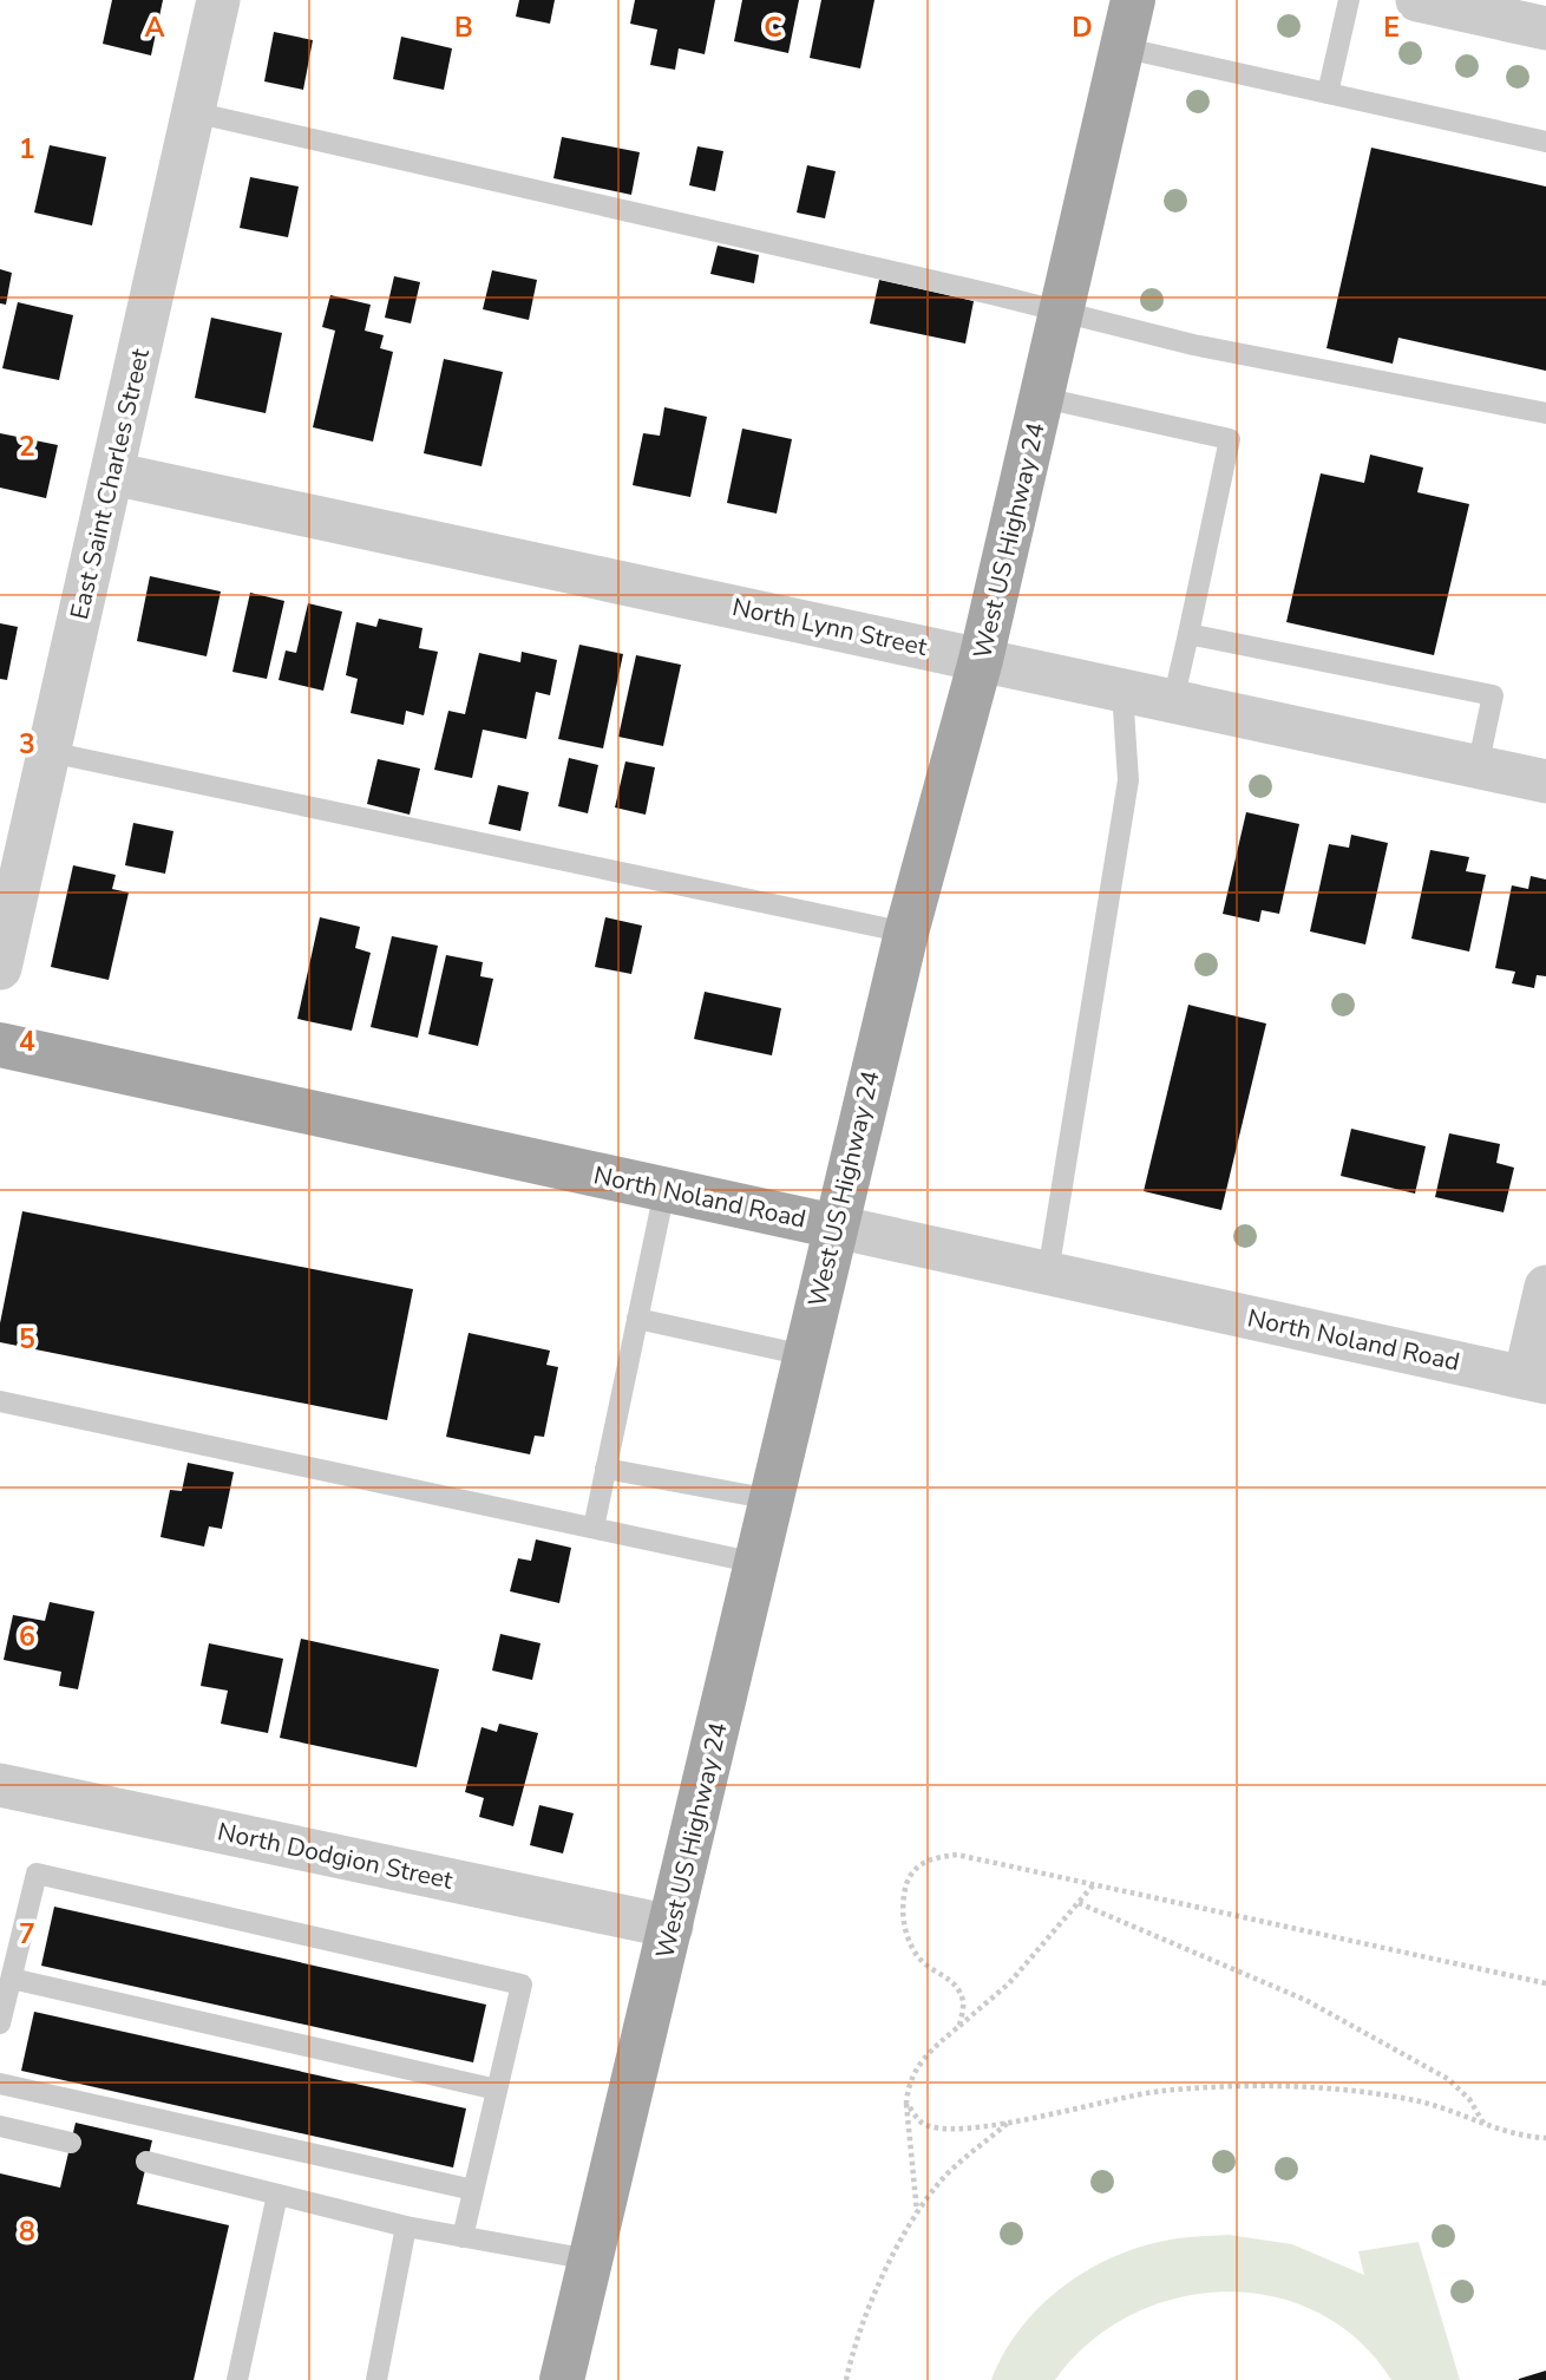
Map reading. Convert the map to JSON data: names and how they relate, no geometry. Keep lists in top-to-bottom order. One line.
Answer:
{"streets":{"main road":["West US Highway 24","North Noland Road"],"street":["East Saint Charles Street","North Lynn Street","North Dodgion Street"]},"crossings":[["East Saint Charles Street","North Lynn Street"],["West US Highway 24","North Lynn Street"],["West US Highway 24","North Noland Road"],["West US Highway 24","North Dodgion Street"]],"grid":{"columns":["A","B","C","D","E"],"rows":["1","2","3","4","5","6","7","8"]}}
